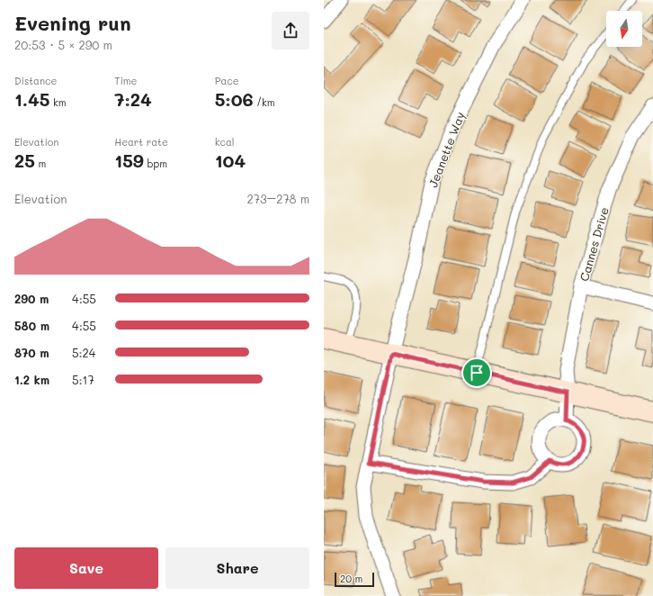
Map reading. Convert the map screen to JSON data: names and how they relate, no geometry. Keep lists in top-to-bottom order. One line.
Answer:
{"streets":{"street":["Jeanette Way","Cannes Drive"]},"scale_bar":"20 m","north":"bottom","page":{"heading":["Evening run","20:53 · 5 × 290 m"],"stats":[["Distance","1.45 km"],["Time","7:24"],["Pace","5:06 /km"],["Elevation","25 m"],["Heart rate","159 bpm"],["kcal","104"]],"chart":["Elevation","273–278 m"],"list":[{"name":"290 m","note":"4:55"},{"name":"580 m","note":"4:55"},{"name":"870 m","note":"5:24"},{"name":"1.2 km","note":"5:17"}],"buttons":["Save","Share"],"scale":"20 m"}}
